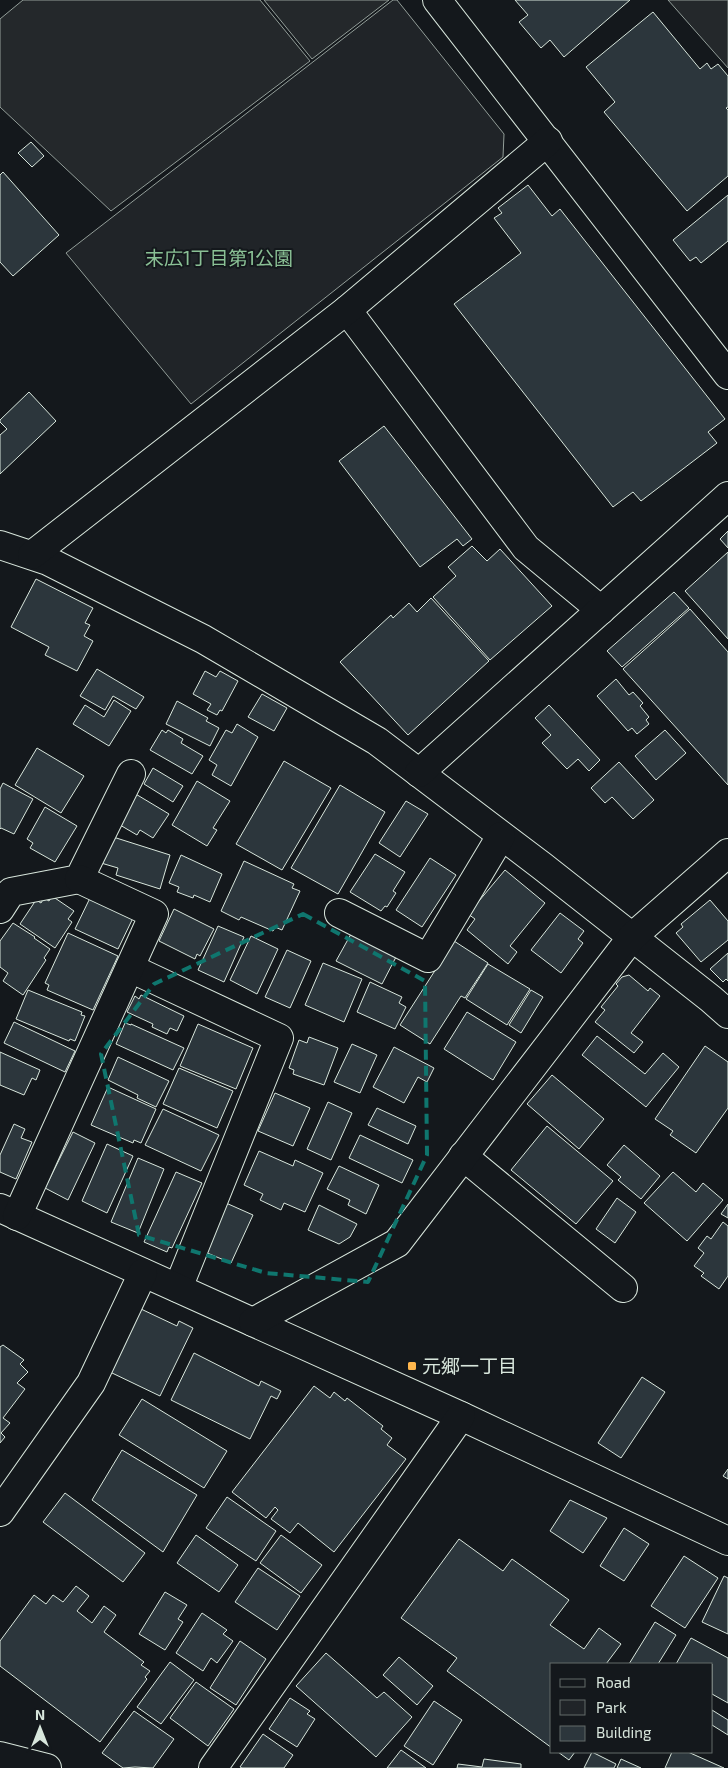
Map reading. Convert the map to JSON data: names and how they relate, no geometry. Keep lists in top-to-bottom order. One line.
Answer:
{"parks":["末広1丁目第1公園"],"places":{"transit":["元郷一丁目"]},"legend":["Road","Park","Building"],"north":"top"}
